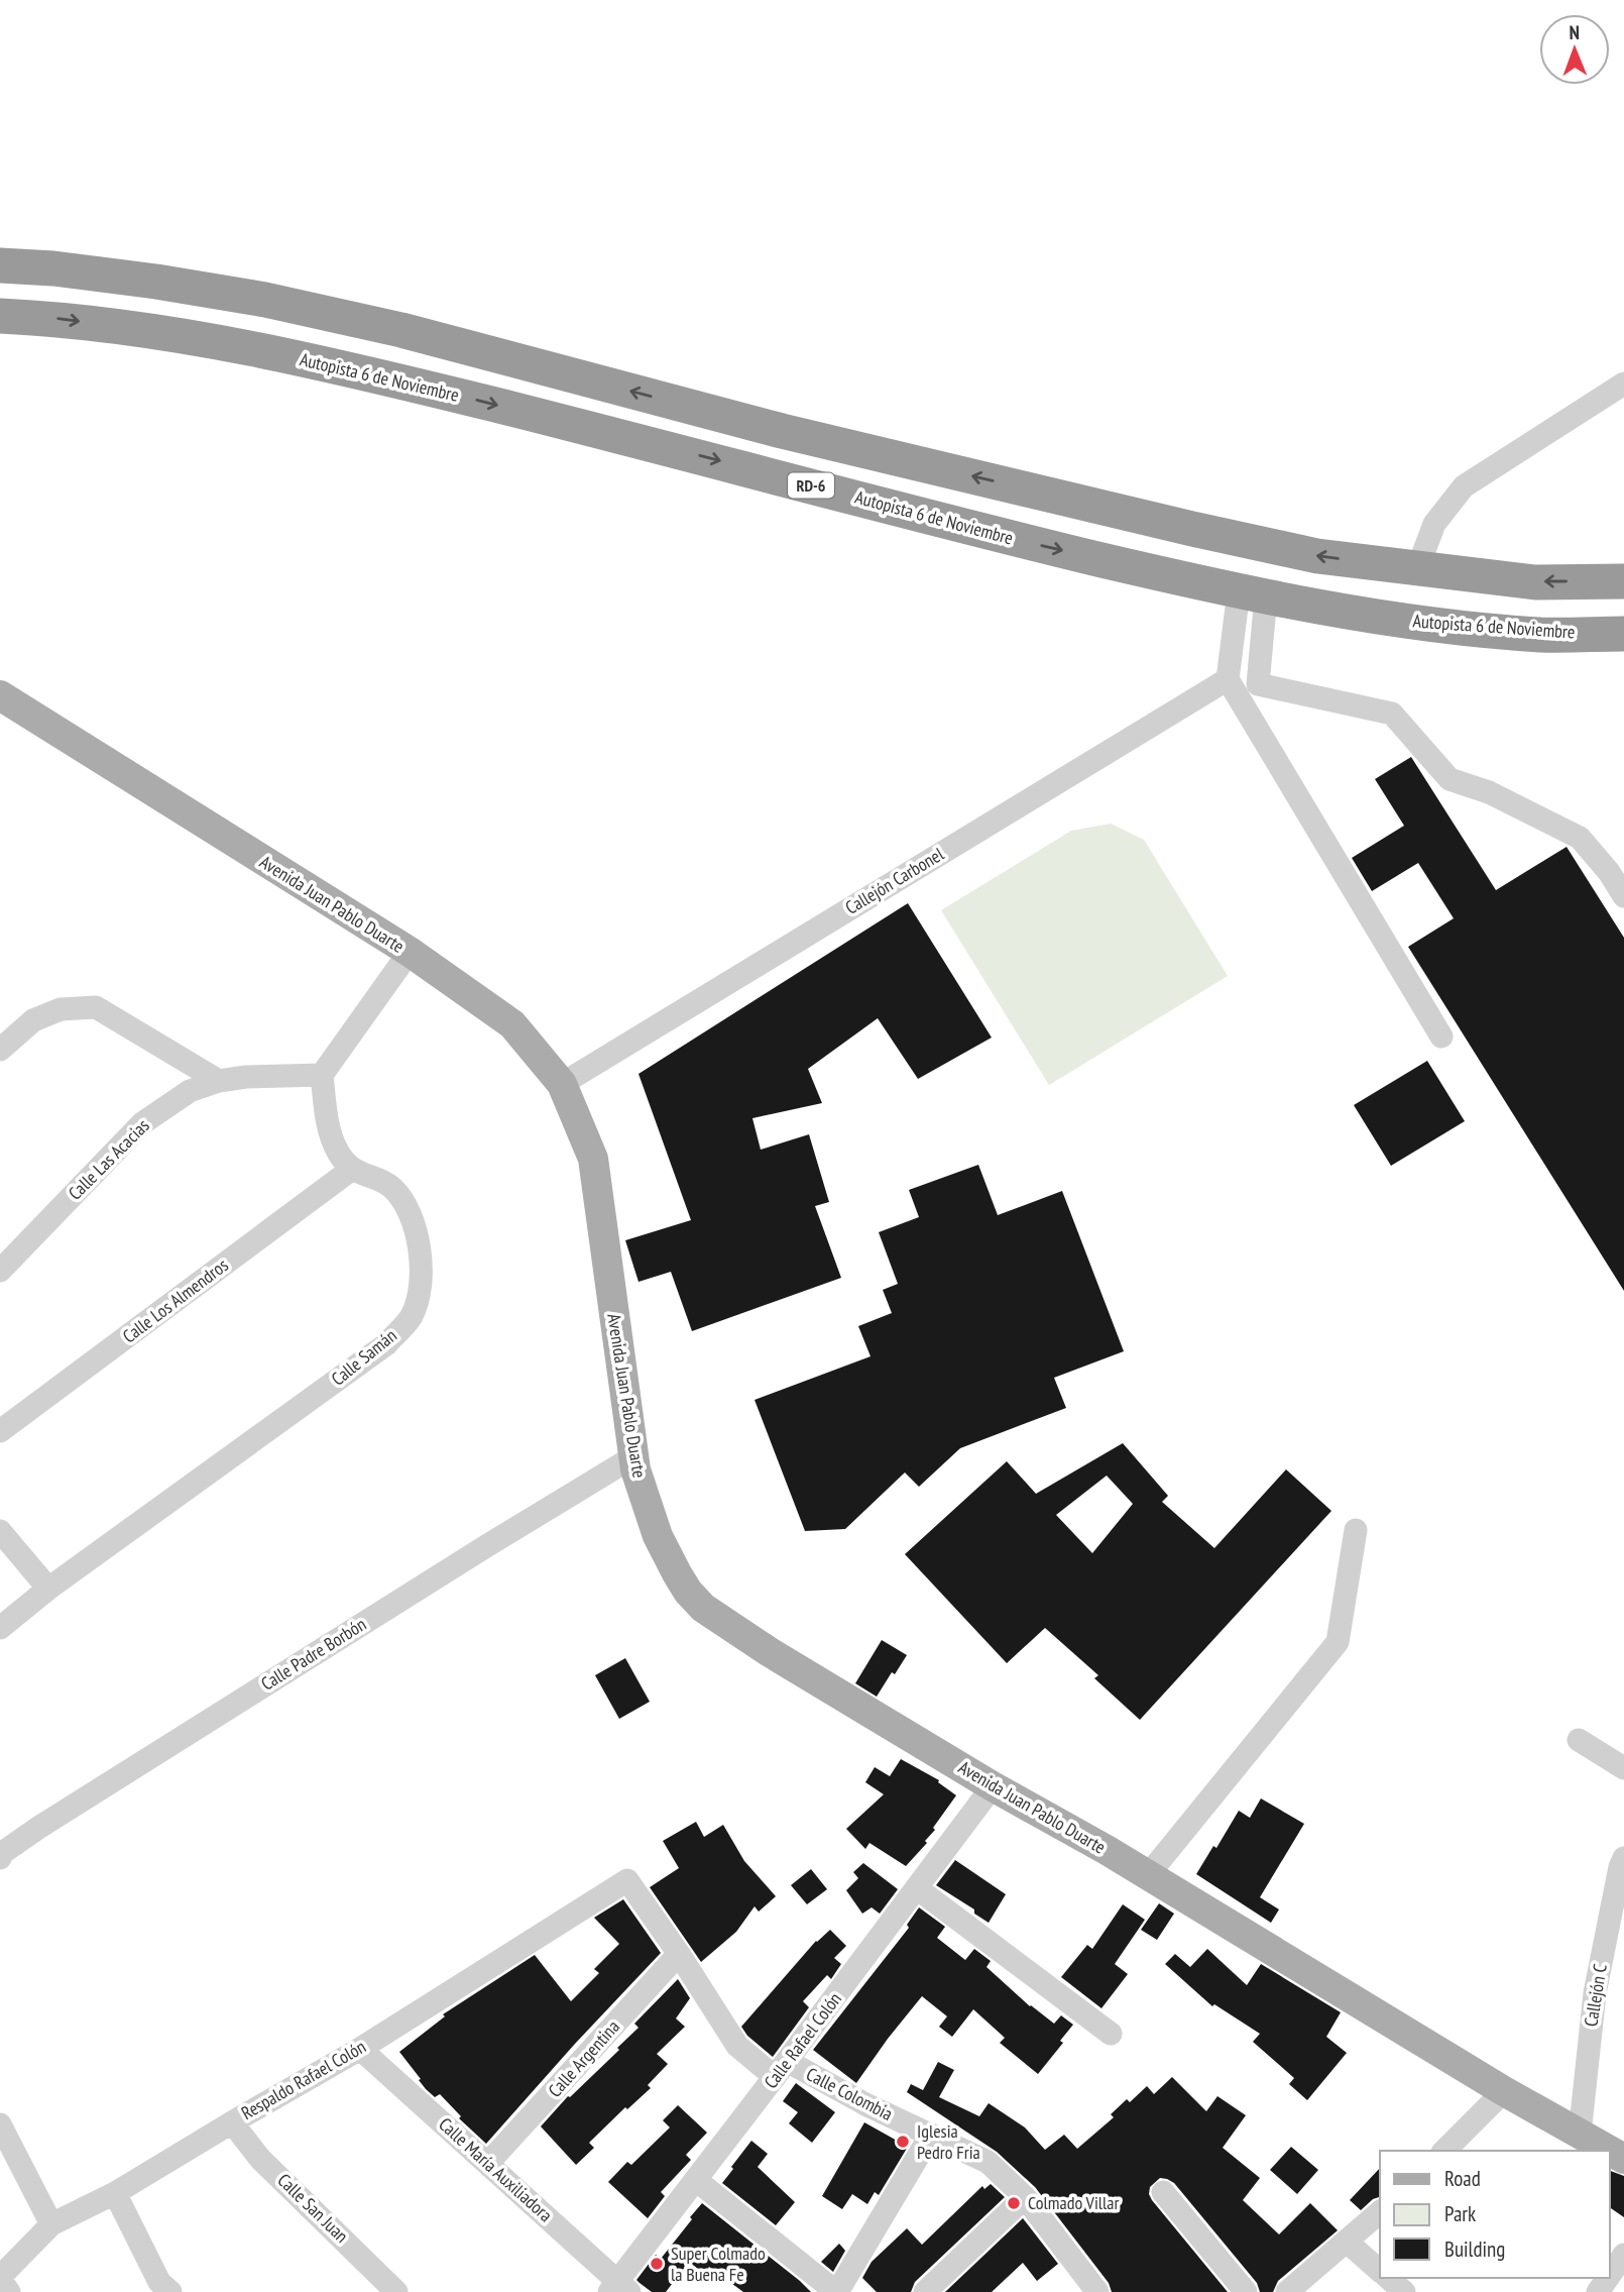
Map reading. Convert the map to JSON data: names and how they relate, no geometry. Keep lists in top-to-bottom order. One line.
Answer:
{"streets":{"highway":["Autopista 6 de Noviembre","RD-6"],"main road":["Avenida Juan Pablo Duarte"],"street":["Callejón Carbonel","Calle Las Acacias","Calle Los Almendros","Calle Samán","Calle Padre Borbón","Callejón C","Calle Rafael Colón","Calle Argentina","Respaldo Rafael Colón","Calle Colombia","Calle María Auxiliadora","Calle San Juan"]},"crossings":[["Callejón Carbonel","Avenida Juan Pablo Duarte"],["Avenida Juan Pablo Duarte","Calle Padre Borbón"],["Avenida Juan Pablo Duarte","Callejón C"],["Avenida Juan Pablo Duarte","Calle Rafael Colón"],["Calle Los Almendros","Calle Samán"],["Calle Rafael Colón","Calle Colombia"],["Calle Rafael Colón","Calle María Auxiliadora"],["Calle Argentina","Calle Colombia"],["Calle Argentina","Calle María Auxiliadora"],["Respaldo Rafael Colón","Calle Colombia"],["Respaldo Rafael Colón","Calle María Auxiliadora"],["Respaldo Rafael Colón","Calle San Juan"]],"places":["Iglesia Pedro Fria","Colmado Villar","Super Colmado la Buena Fe"],"legend":["Road","Park","Building"],"north":"top"}
